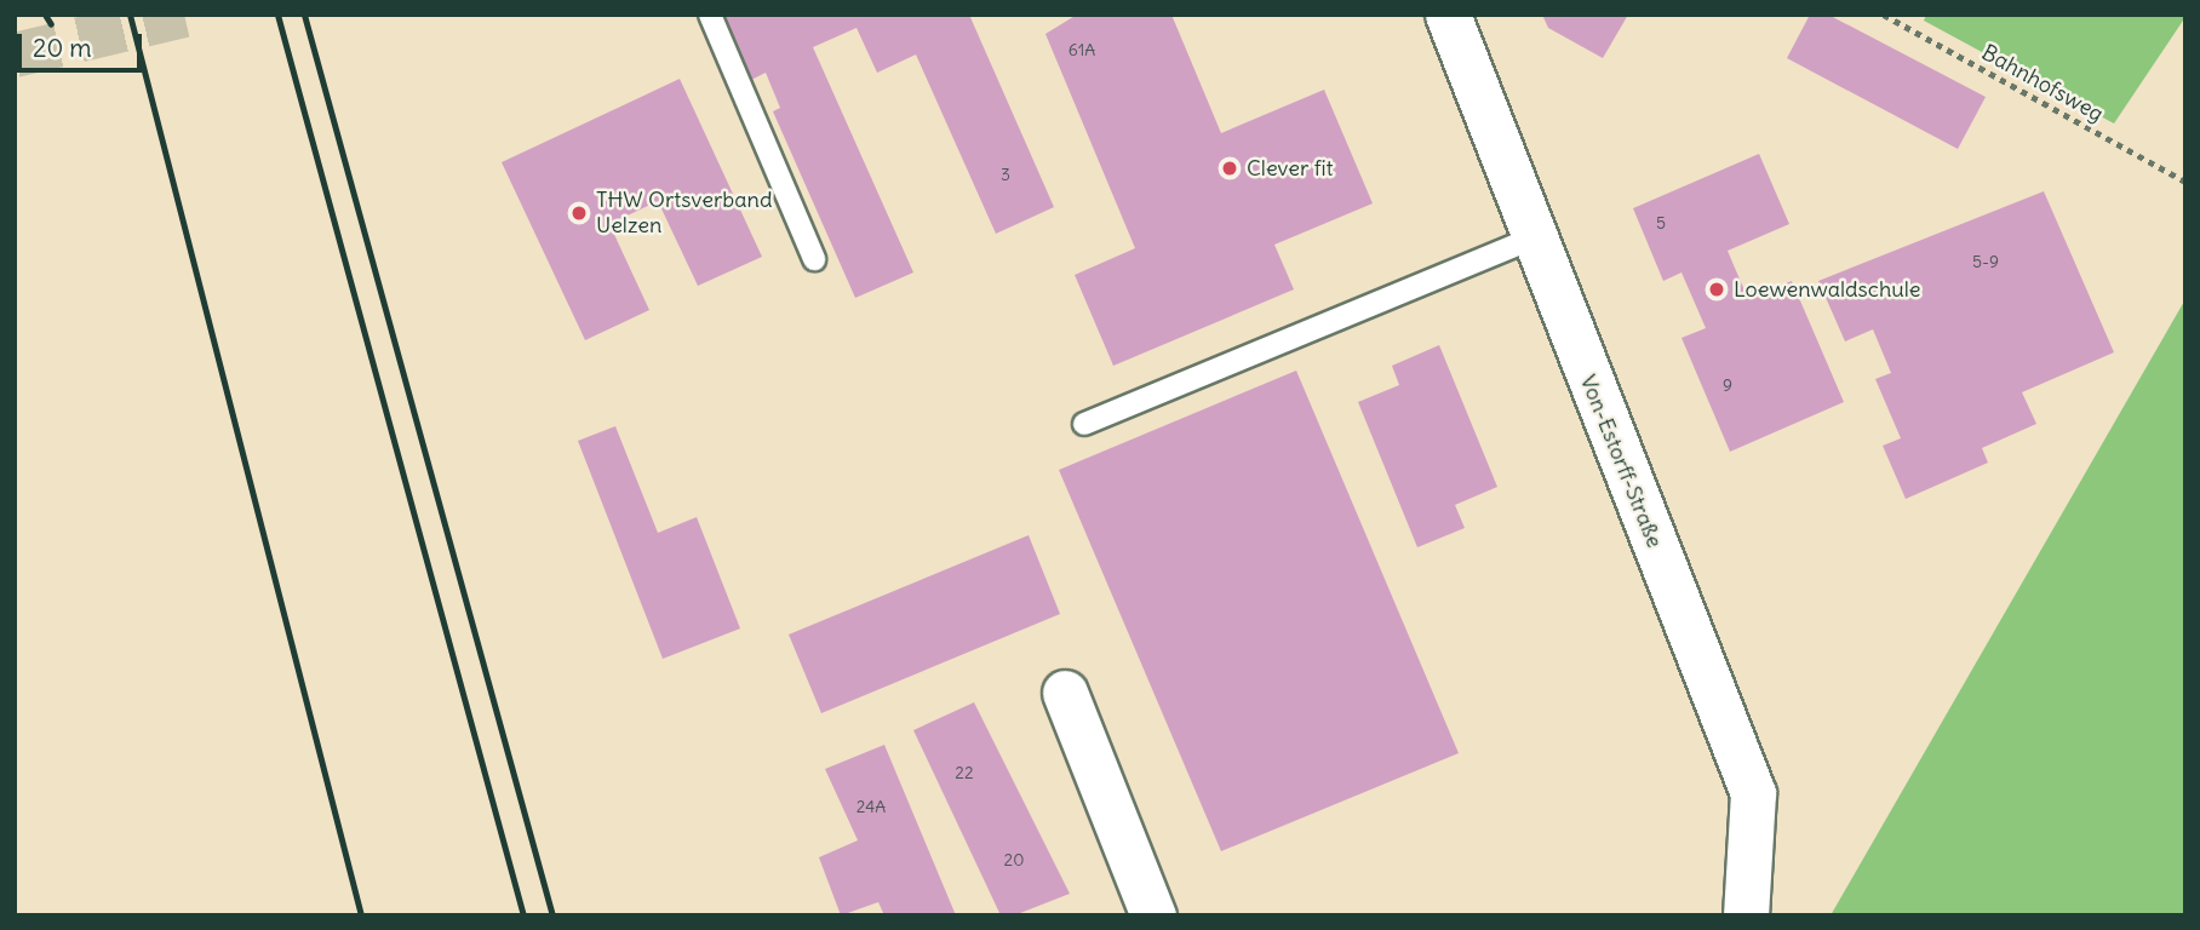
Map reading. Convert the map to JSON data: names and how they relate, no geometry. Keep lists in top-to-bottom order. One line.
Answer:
{"streets":{"street":["Von-Estorff-Straße"],"path":["Bahnhofsweg"]},"places":["Clever fit","THW Ortsverband Uelzen","Loewenwaldschule"],"house_numbers":["61A","3","5","5-9","9","22","24A","20"],"scale_bar":"20 m"}
